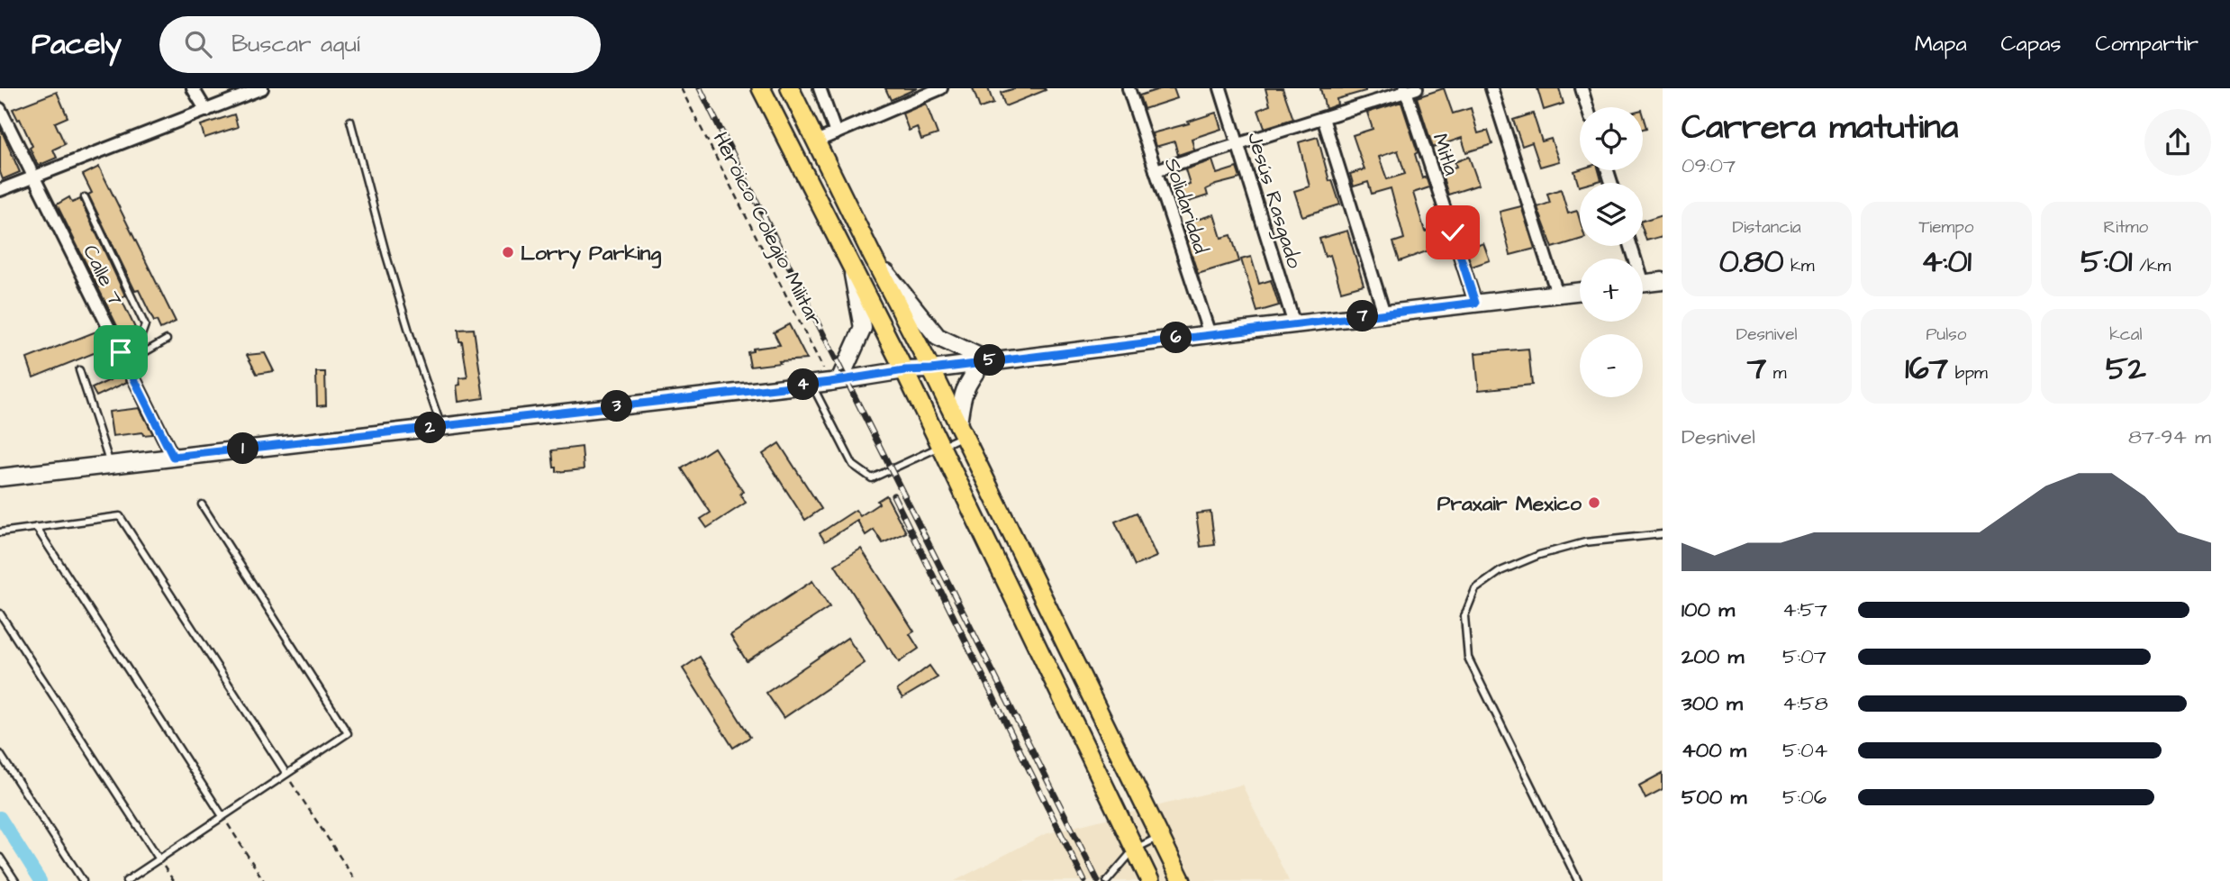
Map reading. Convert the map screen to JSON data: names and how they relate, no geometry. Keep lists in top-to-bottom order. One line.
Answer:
{"streets":{"street":["Mitla","Jesús Rasgado","Solidaridad","Calle 7"],"path":["Heróico Colegio Militar"]},"places":["Lorry Parking","Praxair Mexico"],"page":{"header":"Pacely","search":"Buscar aquí","nav":["Mapa","Capas","Compartir"],"heading":["Carrera matutina","09:07"],"map_buttons":["+","−"],"stats":[["Distancia","0.80 km"],["Tiempo","4:01"],["Ritmo","5:01 /km"],["Desnivel","7 m"],["Pulso","167 bpm"],["kcal","52"]],"pins":["7","6","5","4","3","2","1"],"chart":["Desnivel","87–94 m"],"list":[{"name":"100 m","note":"4:57"},{"name":"200 m","note":"5:07"},{"name":"300 m","note":"4:58"},{"name":"400 m","note":"5:04"},{"name":"500 m","note":"5:06"}]}}
